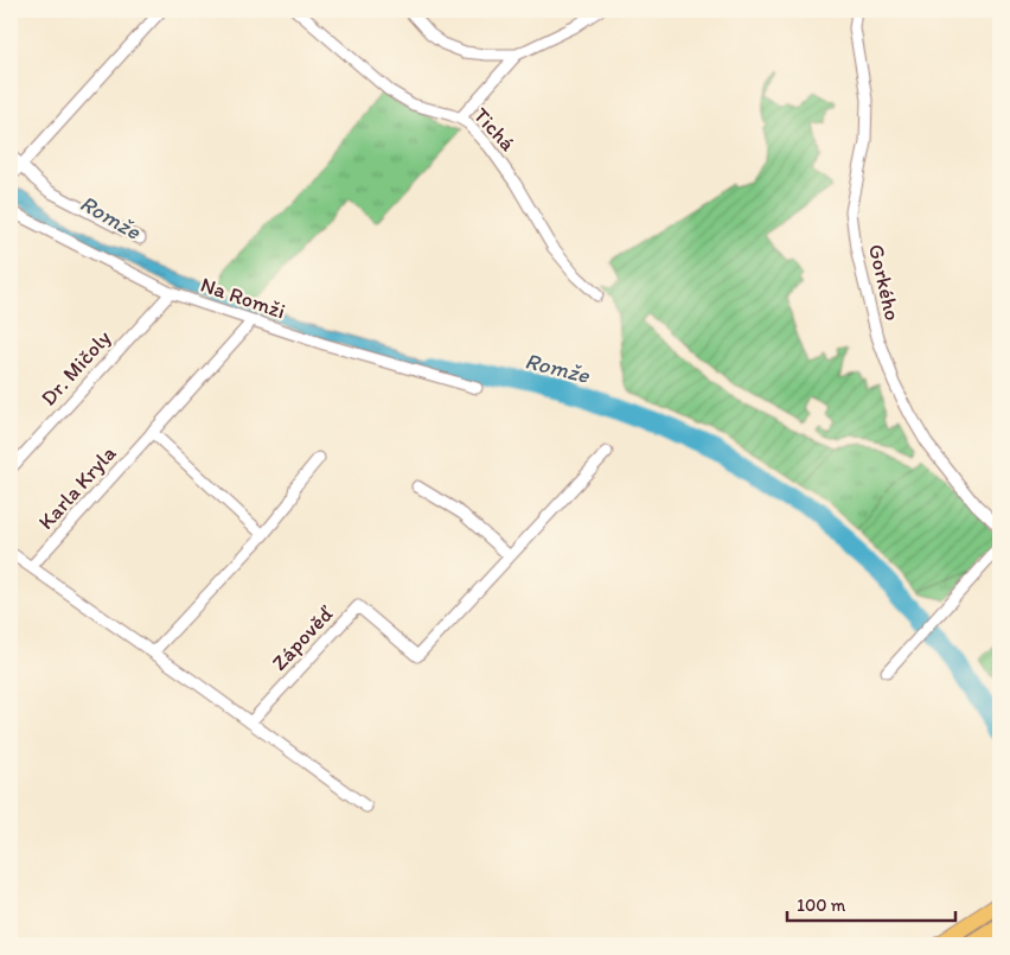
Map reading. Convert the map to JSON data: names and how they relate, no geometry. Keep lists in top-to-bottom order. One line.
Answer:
{"streets":{"street":["Tichá","Gorkého","Na Romži","Dr. Mičoly","Karla Kryla","Zápověď"]},"crossings":[["Na Romži","Dr. Mičoly"],["Na Romži","Karla Kryla"]],"water":["Romže"],"scale_bar":"100 m"}
